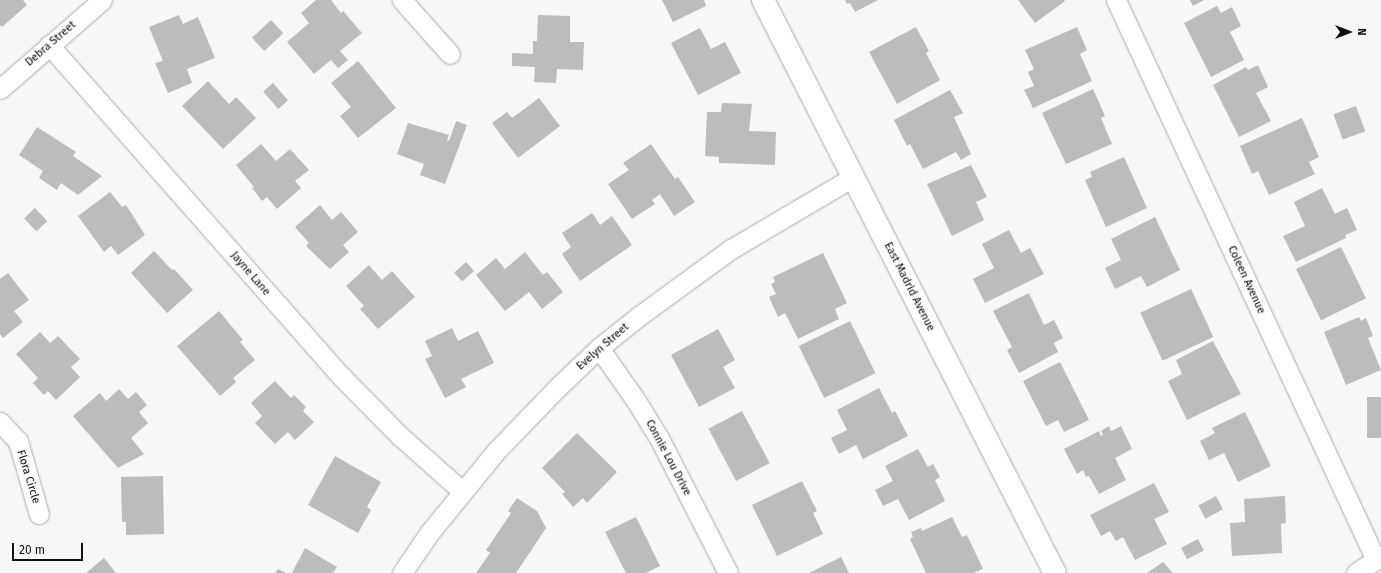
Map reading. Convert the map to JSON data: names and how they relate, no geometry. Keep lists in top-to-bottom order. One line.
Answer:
{"streets":{"street":["Debra Street","Jayne Lane","Coleen Avenue","East Madrid Avenue","Evelyn Street","Connie Lou Drive","Flora Circle"]},"crossings":[["Debra Street","Jayne Lane"],["Jayne Lane","Evelyn Street"],["East Madrid Avenue","Evelyn Street"],["Evelyn Street","Connie Lou Drive"]],"scale_bar":"20 m","north":"right"}
